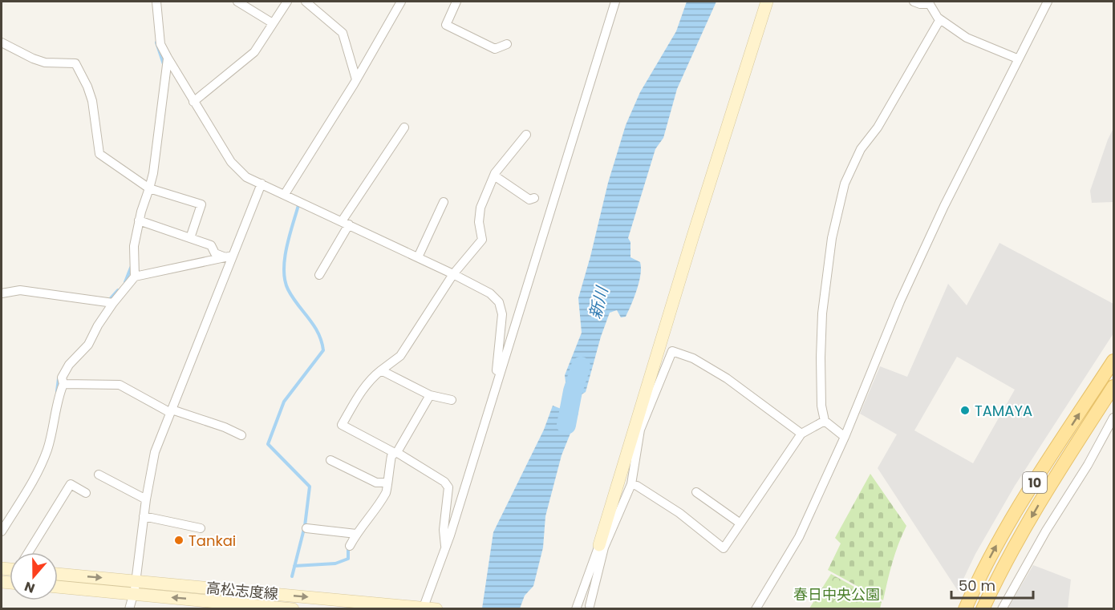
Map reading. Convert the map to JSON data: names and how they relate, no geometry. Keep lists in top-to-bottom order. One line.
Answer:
{"streets":{"main road":["10","高松志度線"]},"water":["新川"],"parks":["春日中央公園"],"places":["TAMAYA","Tankai"],"scale_bar":"50 m","north":"bottom"}
